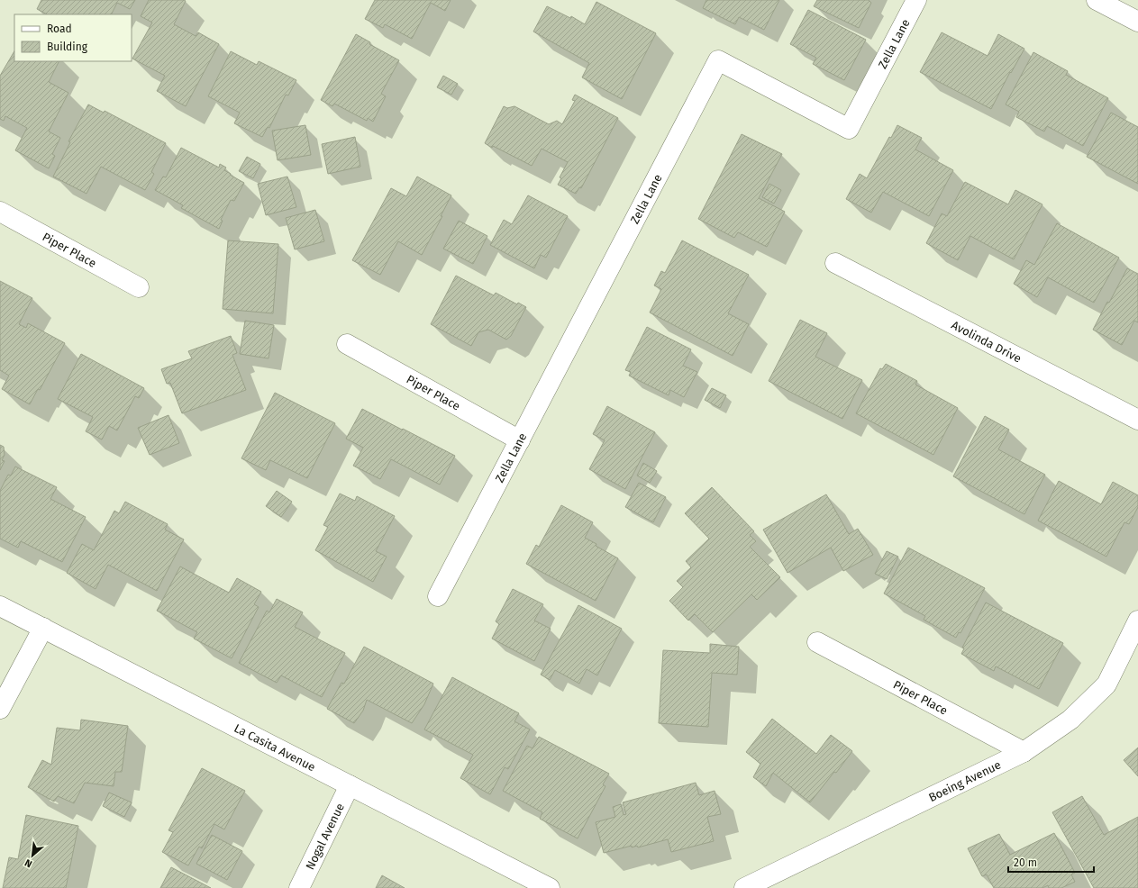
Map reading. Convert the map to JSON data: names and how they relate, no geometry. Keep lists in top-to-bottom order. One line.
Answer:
{"streets":{"street":["Zella Lane","Piper Place","Avolinda Drive","La Casita Avenue","Boeing Avenue","Nogal Avenue"]},"crossings":[["Zella Lane","Piper Place"],["Piper Place","Boeing Avenue"],["La Casita Avenue","Nogal Avenue"]],"legend":["Road","Building"],"scale_bar":"20 m","north":"bottom left"}
